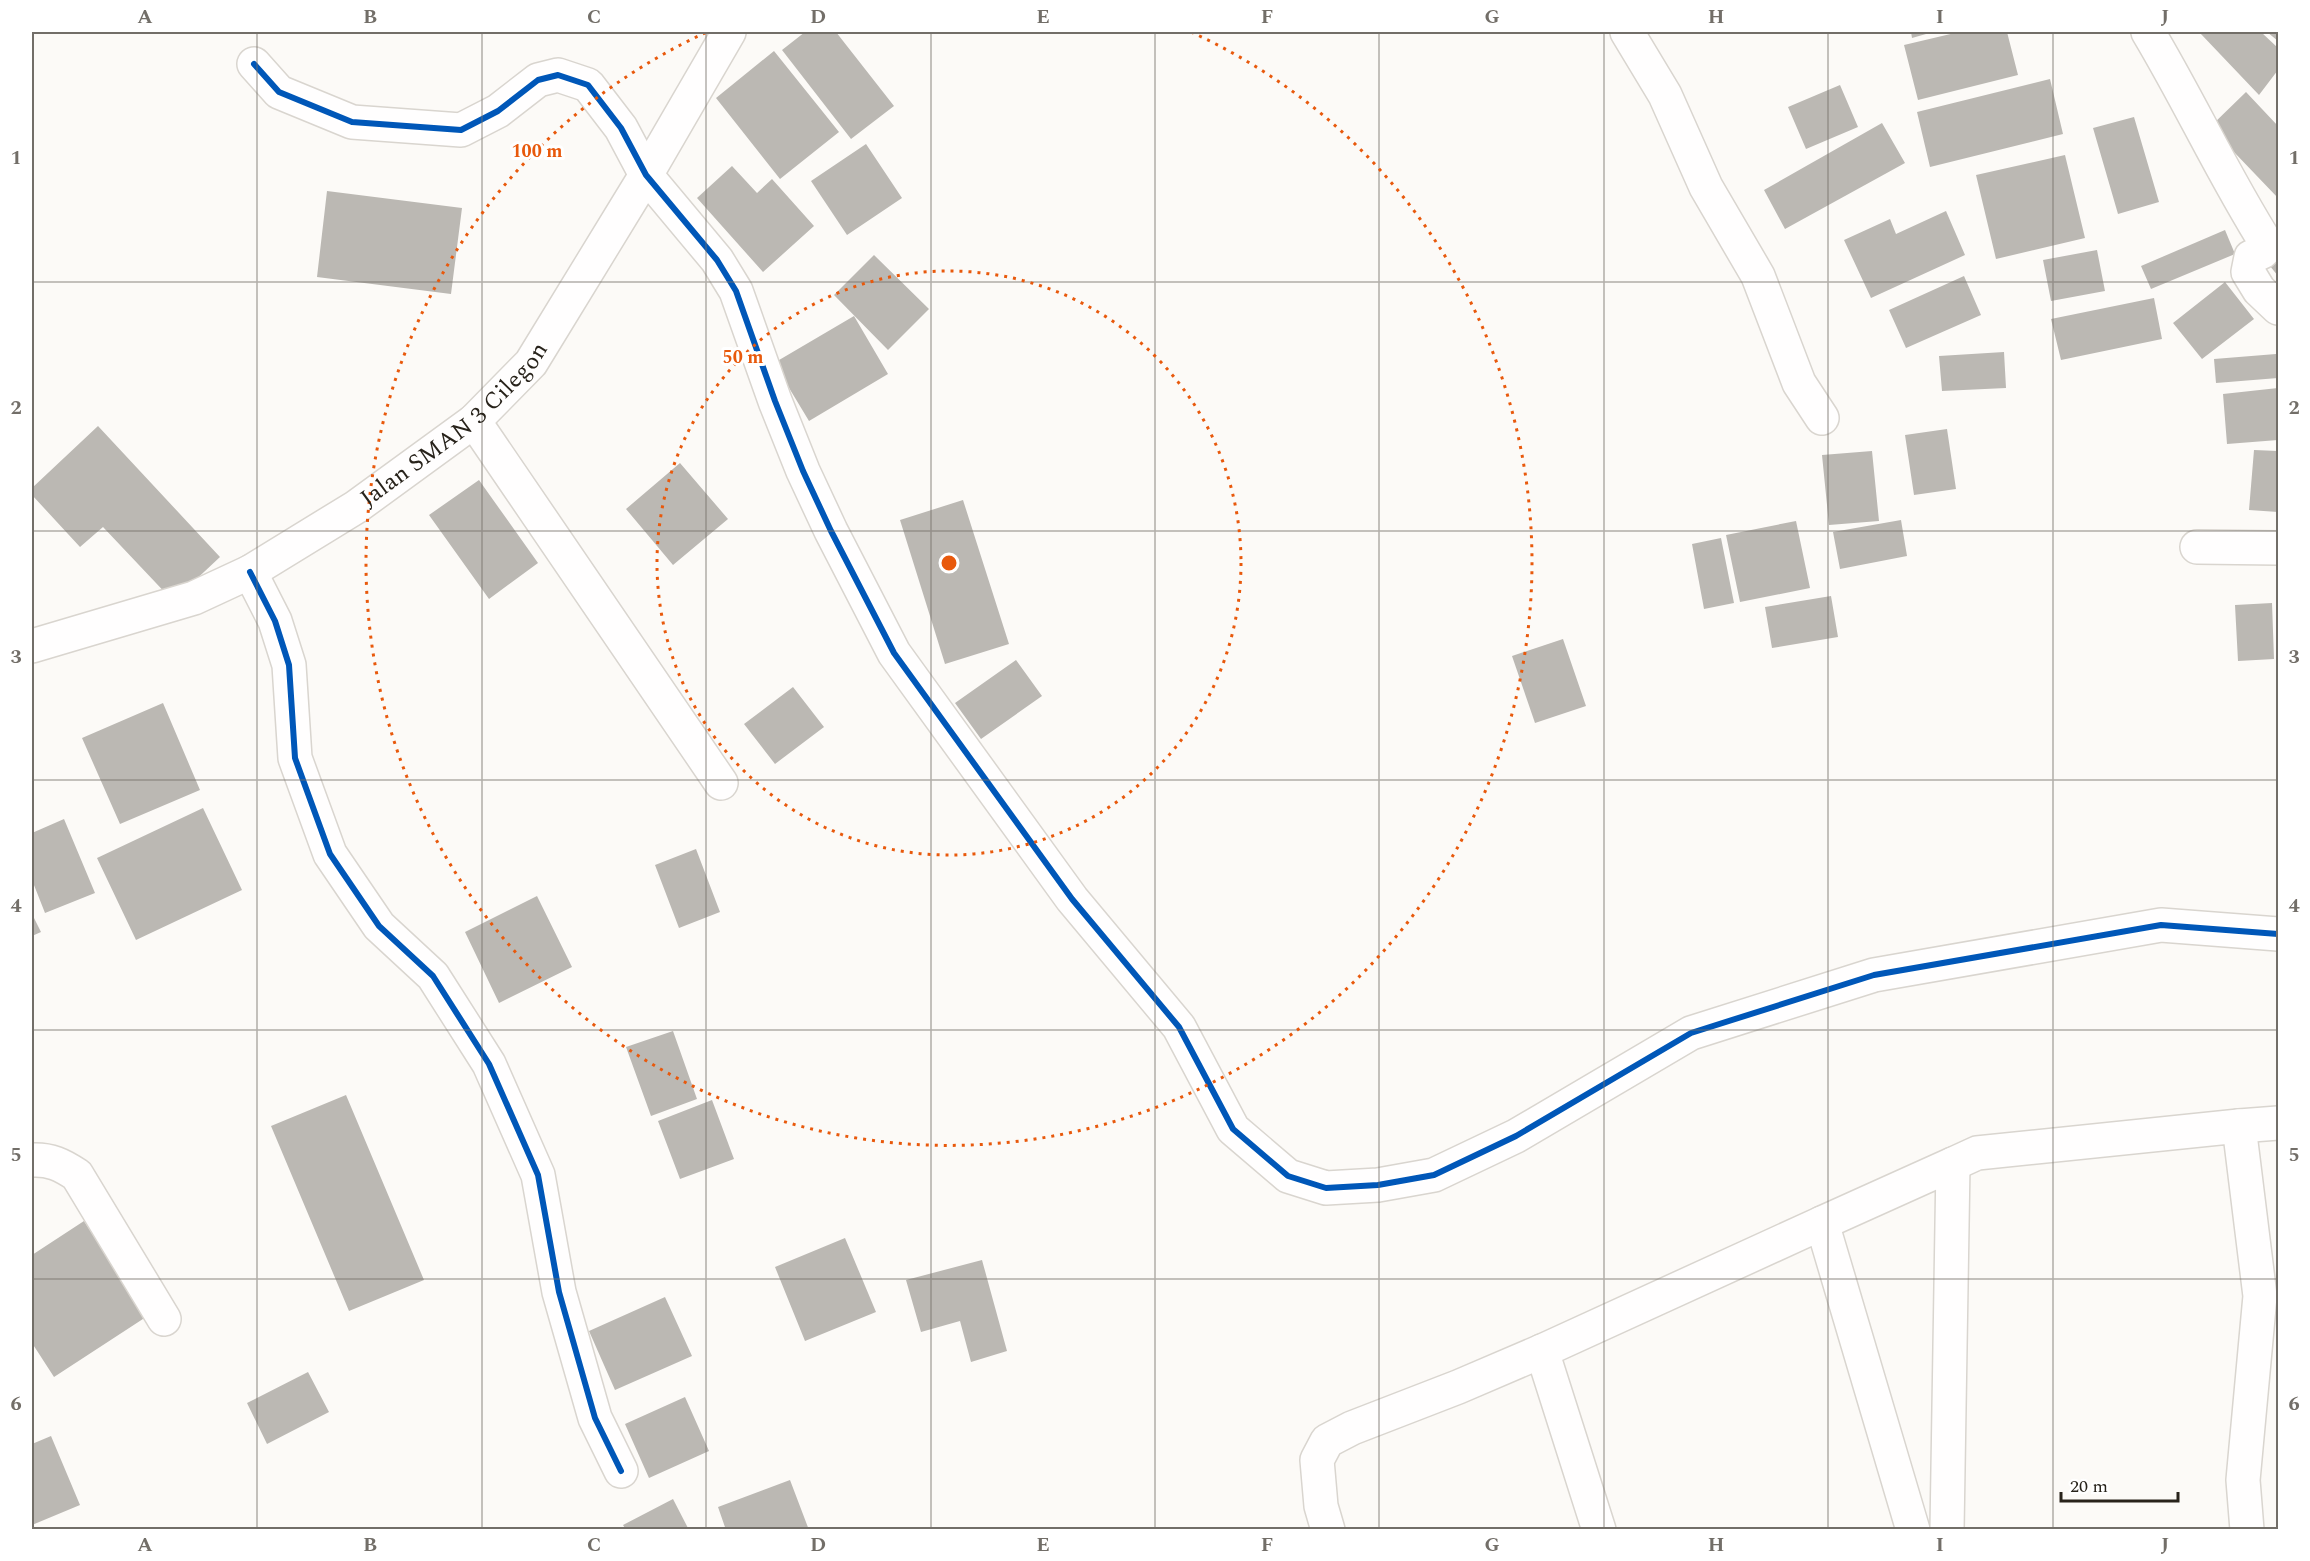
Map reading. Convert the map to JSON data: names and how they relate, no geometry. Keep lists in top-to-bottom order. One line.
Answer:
{"streets":{"street":["Jalan SMAN 3 Cilegon"]},"scale_bar":"20 m","grid":{"columns":["A","B","C","D","E","F","G","H","I","J"],"rows":["1","2","3","4","5","6"]},"rings":["100 m","50 m"]}
